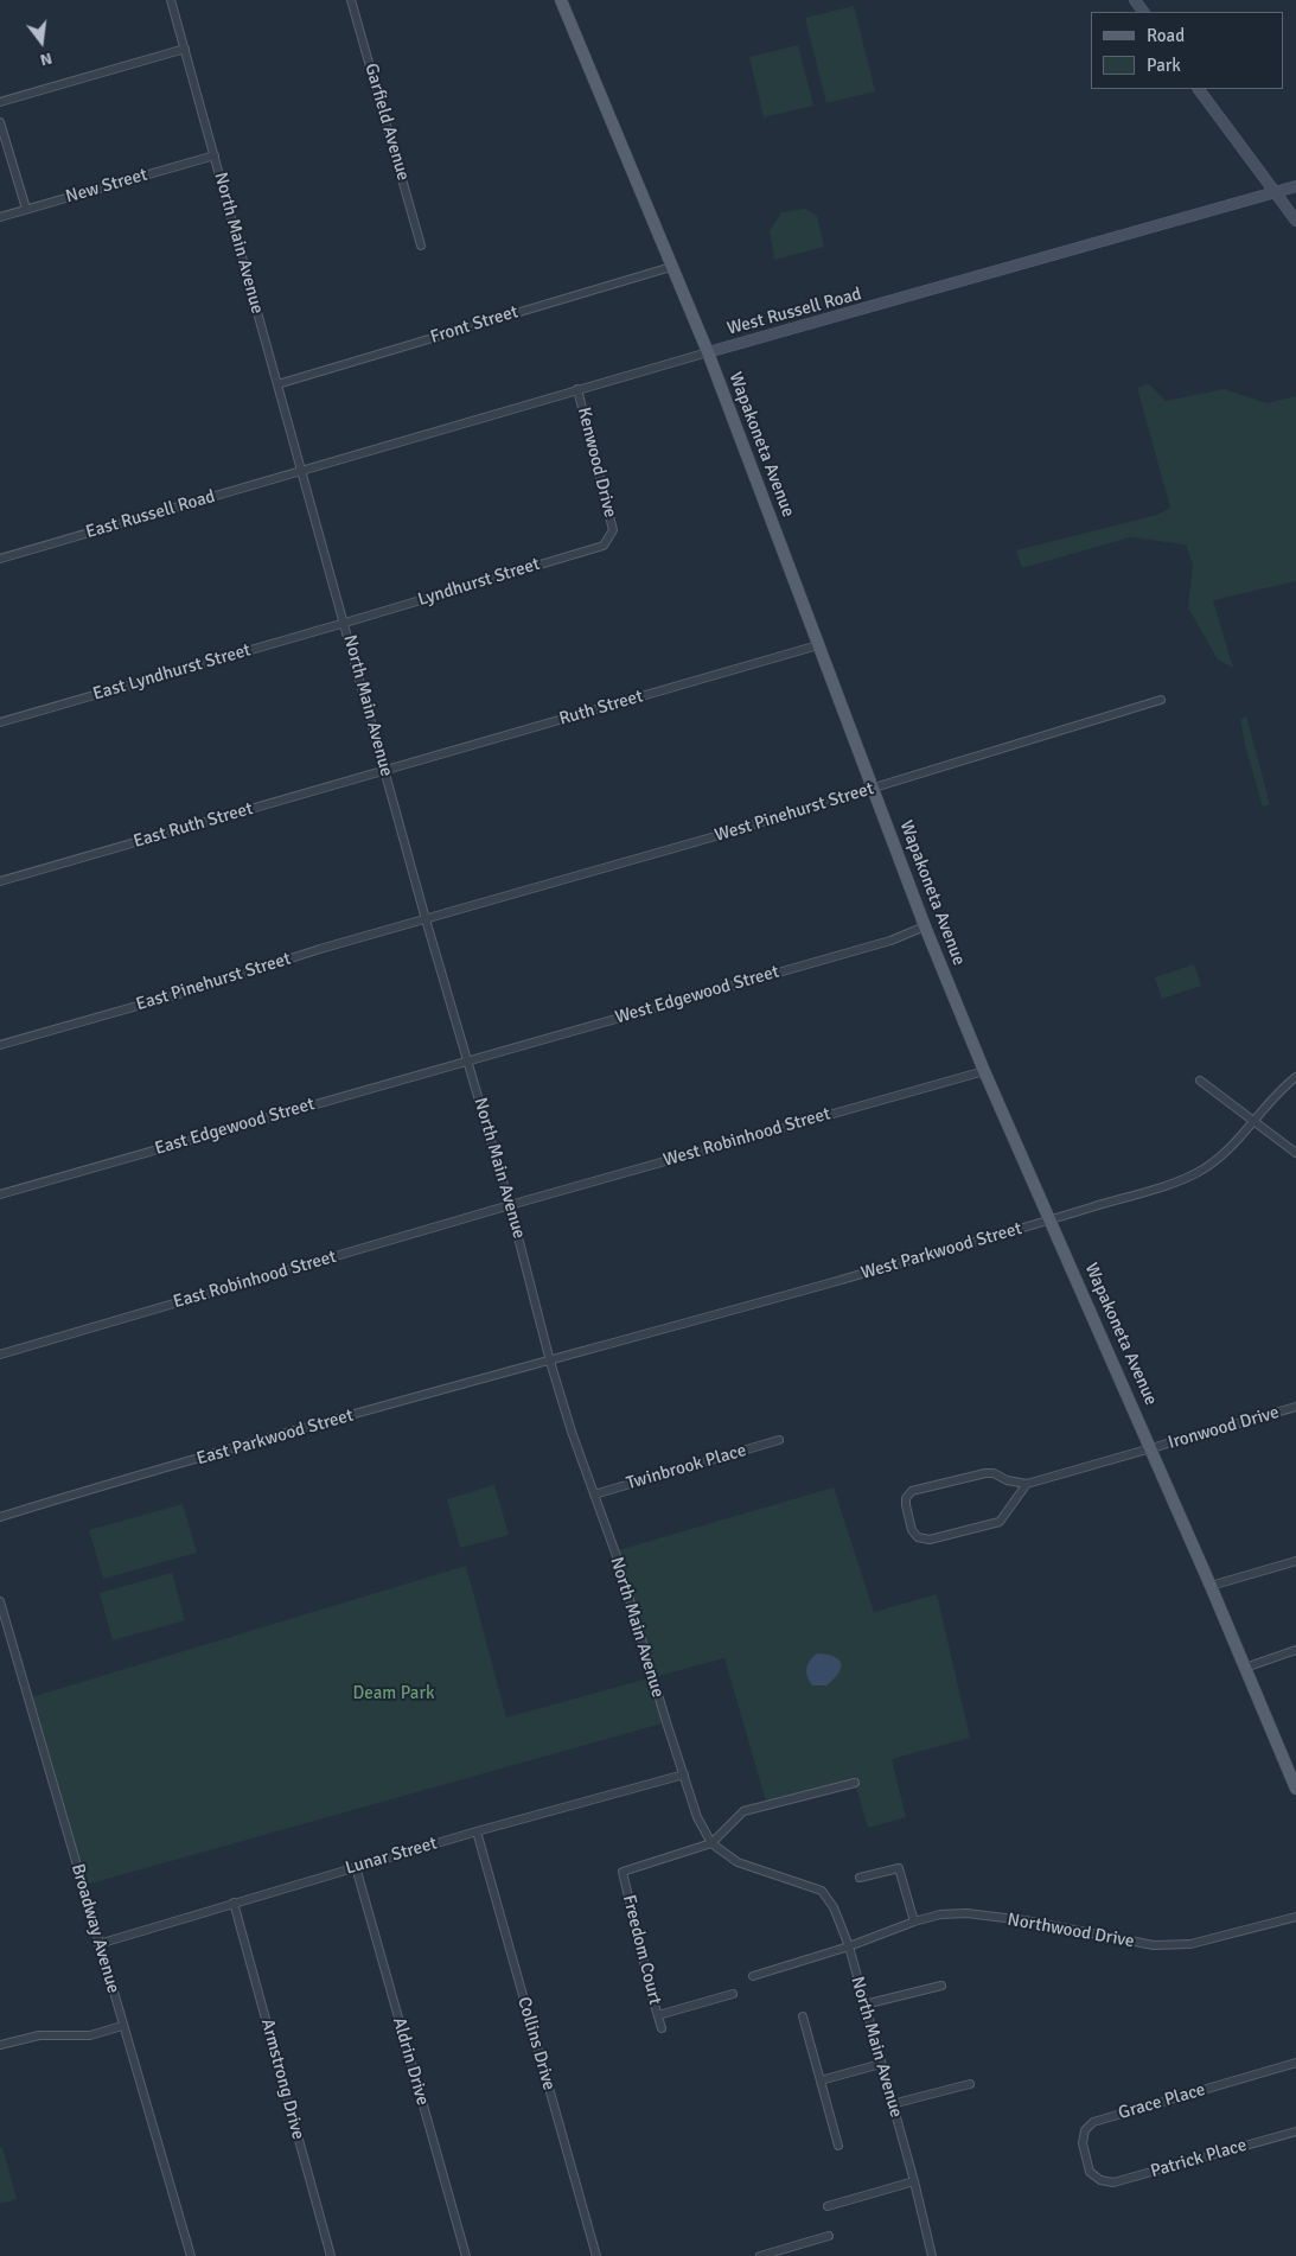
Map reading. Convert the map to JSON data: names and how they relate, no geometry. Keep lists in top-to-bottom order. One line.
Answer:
{"streets":{"main road":["West Russell Road","Wapakoneta Avenue"],"street":["Garfield Avenue","New Street","North Main Avenue","Front Street","Kenwood Drive","East Russell Road","Lyndhurst Street","East Lyndhurst Street","Ruth Street","West Pinehurst Street","East Ruth Street","East Pinehurst Street","West Edgewood Street","East Edgewood Street","West Robinhood Street","West Parkwood Street","East Robinhood Street","Ironwood Drive","East Parkwood Street","Twinbrook Place","Lunar Street","Broadway Avenue","Northwood Drive","Freedom Court","Collins Drive","Aldrin Drive","Armstrong Drive","Grace Place","Patrick Place"]},"crossings":[["New Street","North Main Avenue"],["North Main Avenue","West Russell Road"],["North Main Avenue","Front Street"],["North Main Avenue","East Russell Road"],["North Main Avenue","Lyndhurst Street"],["North Main Avenue","East Lyndhurst Street"],["North Main Avenue","Ruth Street"],["North Main Avenue","West Pinehurst Street"],["North Main Avenue","East Ruth Street"],["North Main Avenue","East Pinehurst Street"],["North Main Avenue","West Edgewood Street"],["North Main Avenue","East Edgewood Street"],["North Main Avenue","West Robinhood Street"],["North Main Avenue","West Parkwood Street"],["North Main Avenue","East Robinhood Street"],["North Main Avenue","East Parkwood Street"],["North Main Avenue","Twinbrook Place"],["North Main Avenue","Lunar Street"],["North Main Avenue","Northwood Drive"],["North Main Avenue","Freedom Court"],["West Russell Road","Wapakoneta Avenue"],["West Russell Road","Kenwood Drive"],["West Russell Road","East Russell Road"],["Front Street","Wapakoneta Avenue"],["Wapakoneta Avenue","Ruth Street"],["Wapakoneta Avenue","West Pinehurst Street"],["Wapakoneta Avenue","West Edgewood Street"],["Wapakoneta Avenue","West Robinhood Street"],["Wapakoneta Avenue","West Parkwood Street"],["Wapakoneta Avenue","Ironwood Drive"],["Kenwood Drive","Lyndhurst Street"],["Lyndhurst Street","East Lyndhurst Street"],["Ruth Street","East Ruth Street"],["West Pinehurst Street","East Pinehurst Street"],["West Edgewood Street","East Edgewood Street"],["West Robinhood Street","East Robinhood Street"],["West Parkwood Street","East Parkwood Street"],["Lunar Street","Broadway Avenue"],["Lunar Street","Collins Drive"],["Lunar Street","Aldrin Drive"],["Lunar Street","Armstrong Drive"],["Grace Place","Patrick Place"]],"parks":["Deam Park"],"legend":["Road","Park"],"north":"bottom"}
